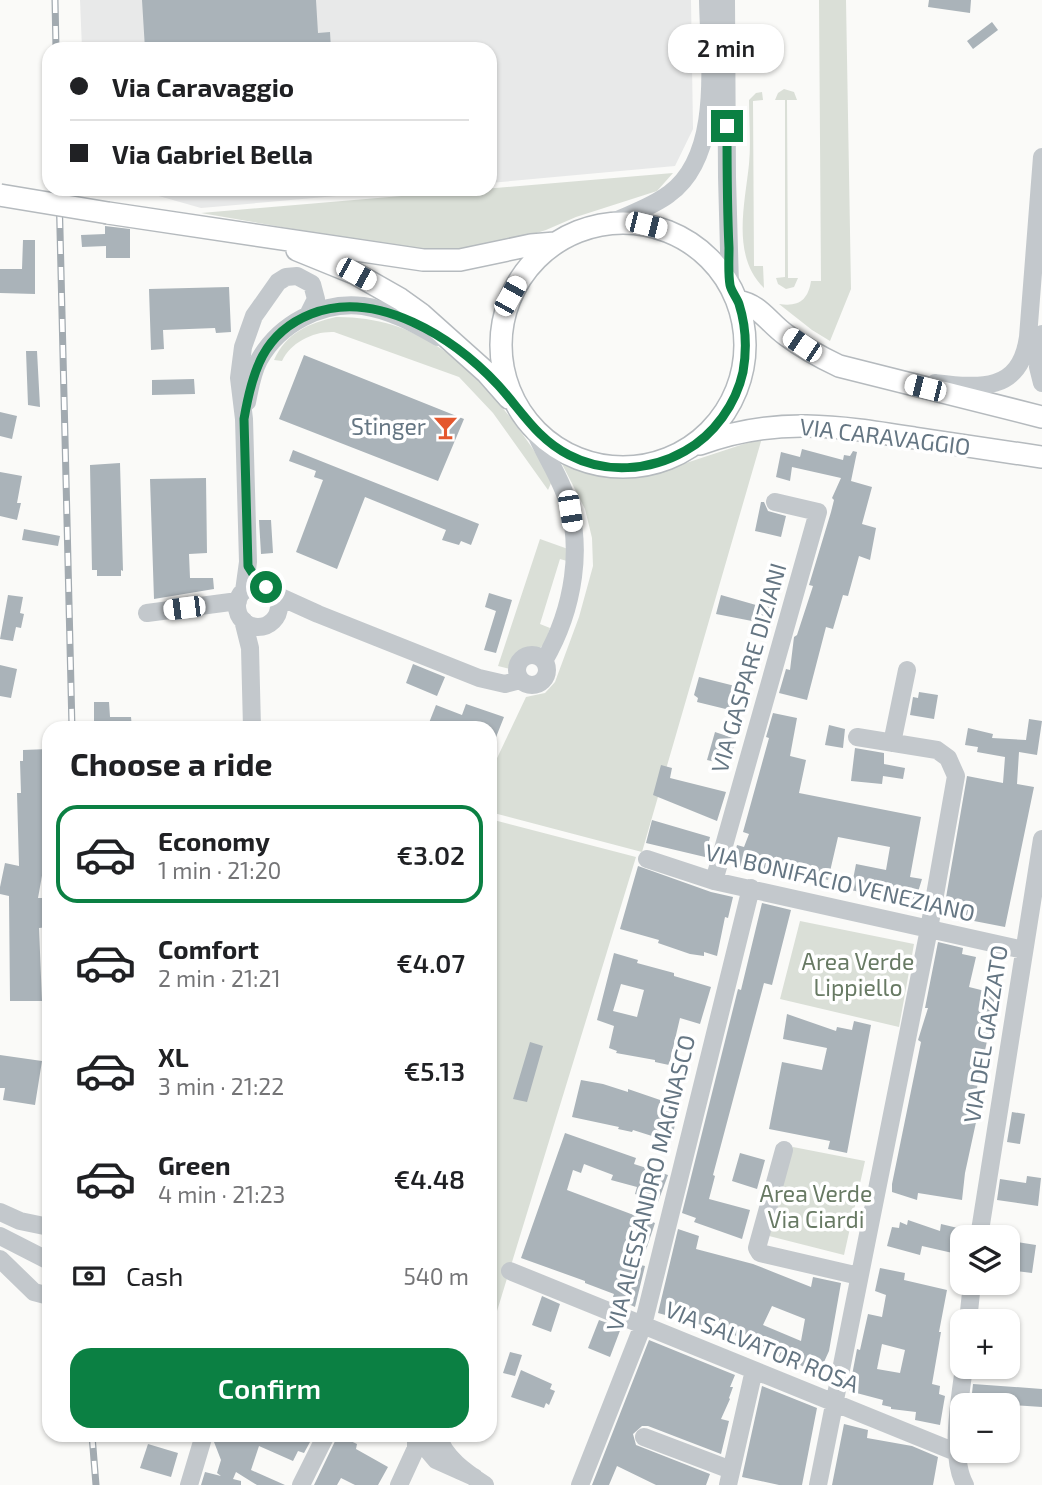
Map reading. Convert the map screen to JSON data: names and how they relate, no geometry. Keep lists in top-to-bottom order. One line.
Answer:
{"streets":{"main road":["VIA CARAVAGGIO"],"street":["VIA GASPARE DIZIANI","VIA BONIFACIO VENEZIANO","VIA DEL GAZZATO","VIA ALESSANDRO MAGNASCO","VIA SALVATOR ROSA"]},"crossings":[["VIA GASPARE DIZIANI","VIA BONIFACIO VENEZIANO"],["VIA BONIFACIO VENEZIANO","VIA DEL GAZZATO"],["VIA BONIFACIO VENEZIANO","VIA ALESSANDRO MAGNASCO"],["VIA ALESSANDRO MAGNASCO","VIA SALVATOR ROSA"]],"parks":["Area Verde Lippiello","Area Verde Via Ciardi"],"places":{"bar":["Stinger"]},"page":{"bubble":"2 min","banner":["Via Caravaggio","Via Gabriel Bella"],"heading":"Choose a ride","list":[{"name":"Economy","note":"1 min · 21:20","value":"€3.02"},{"name":"Comfort","note":"2 min · 21:21","value":"€4.07"},{"name":"XL","note":"3 min · 21:22","value":"€5.13"},{"name":"Green","note":"4 min · 21:23","value":"€4.48"}],"map_buttons":["+","−"],"pay":["Cash","540 m"],"buttons":"Confirm"}}
